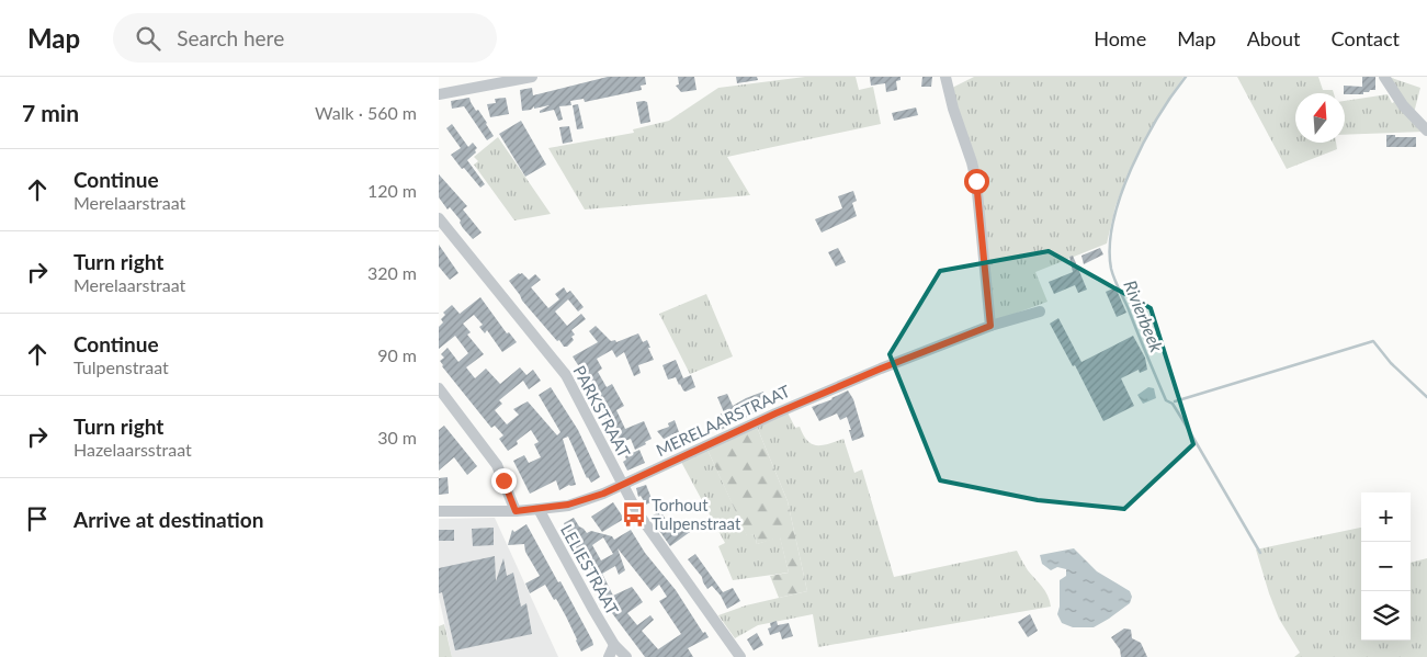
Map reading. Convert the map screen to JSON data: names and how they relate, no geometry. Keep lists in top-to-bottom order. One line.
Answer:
{"streets":{"street":["PARKSTRAAT","MERELAARSTRAAT","LELIESTRAAT"]},"crossings":[["PARKSTRAAT","MERELAARSTRAAT"],["MERELAARSTRAAT","LELIESTRAAT"]],"water":["Rivierbeek"],"places":{"bus stop":["Torhout Tulpenstraat"]},"north":"top","page":{"header":"Map","search":"Search here","nav":["Home","Map","About","Contact"],"heading":["7 min","Walk · 560 m"],"list":[["Continue","Merelaarstraat","120 m"],["Turn right","Merelaarstraat","320 m"],["Continue","Tulpenstraat","90 m"],["Turn right","Hazelaarsstraat","30 m"],"Arrive at destination"],"map_buttons":["+","−"]}}
